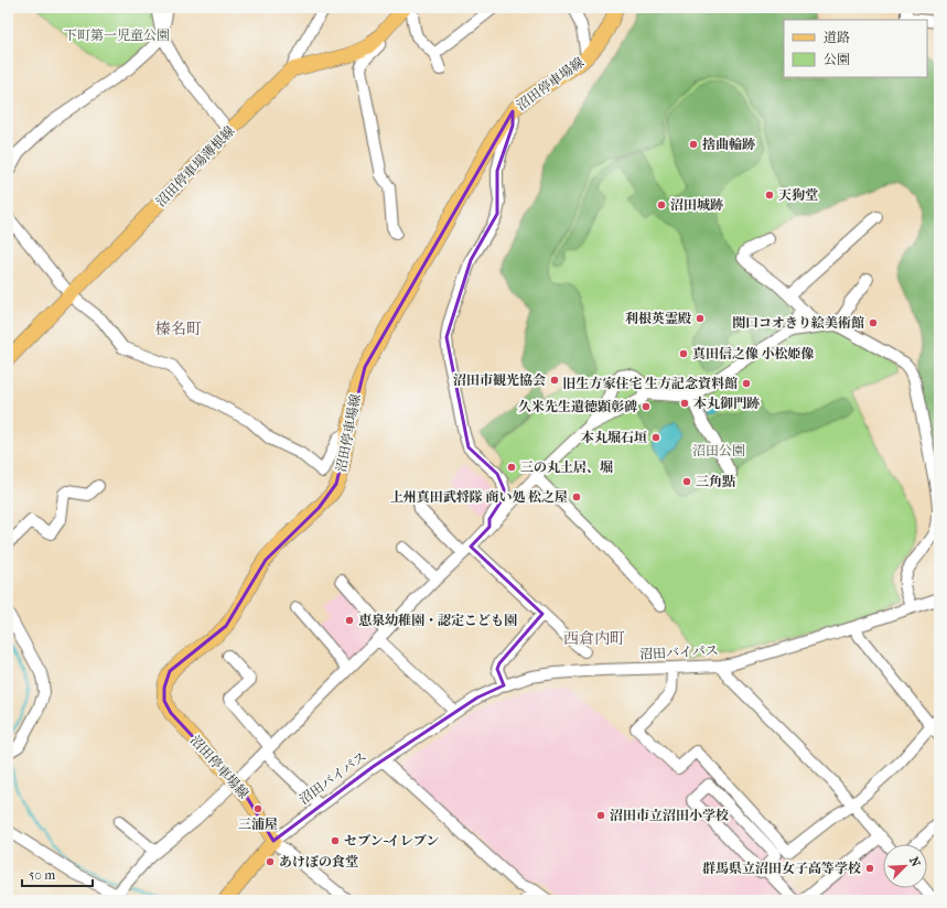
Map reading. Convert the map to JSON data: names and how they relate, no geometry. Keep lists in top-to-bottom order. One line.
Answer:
{"streets":{"main road":["沼田停車場線","沼田停車場薄根線"],"street":["沼田バイパス"]},"crossings":[["沼田停車場線","沼田バイパス"]],"districts":["榛名町","西倉内町"],"parks":["下町第一児童公園","沼田公園"],"places":["捨曲輪跡","天狗堂","沼田城跡","利根英霊殿","関口コオきり絵美術館","真田信之像 小松姫像","沼田市観光協会","旧生方家住宅 生方記念資料館","本丸御門跡","久米先生遺徳顕彰碑","本丸堀石垣","三の丸土居、堀","三角點","上州真田武将隊 商い処 松之屋","恵泉幼稚園・認定こども園","三浦屋","沼田市立沼田小学校","セブン-イレブン","あけぼの食堂","群馬県立沼田女子高等学校"],"legend":["道路","公園"],"scale_bar":"50 m","north":"top right"}
